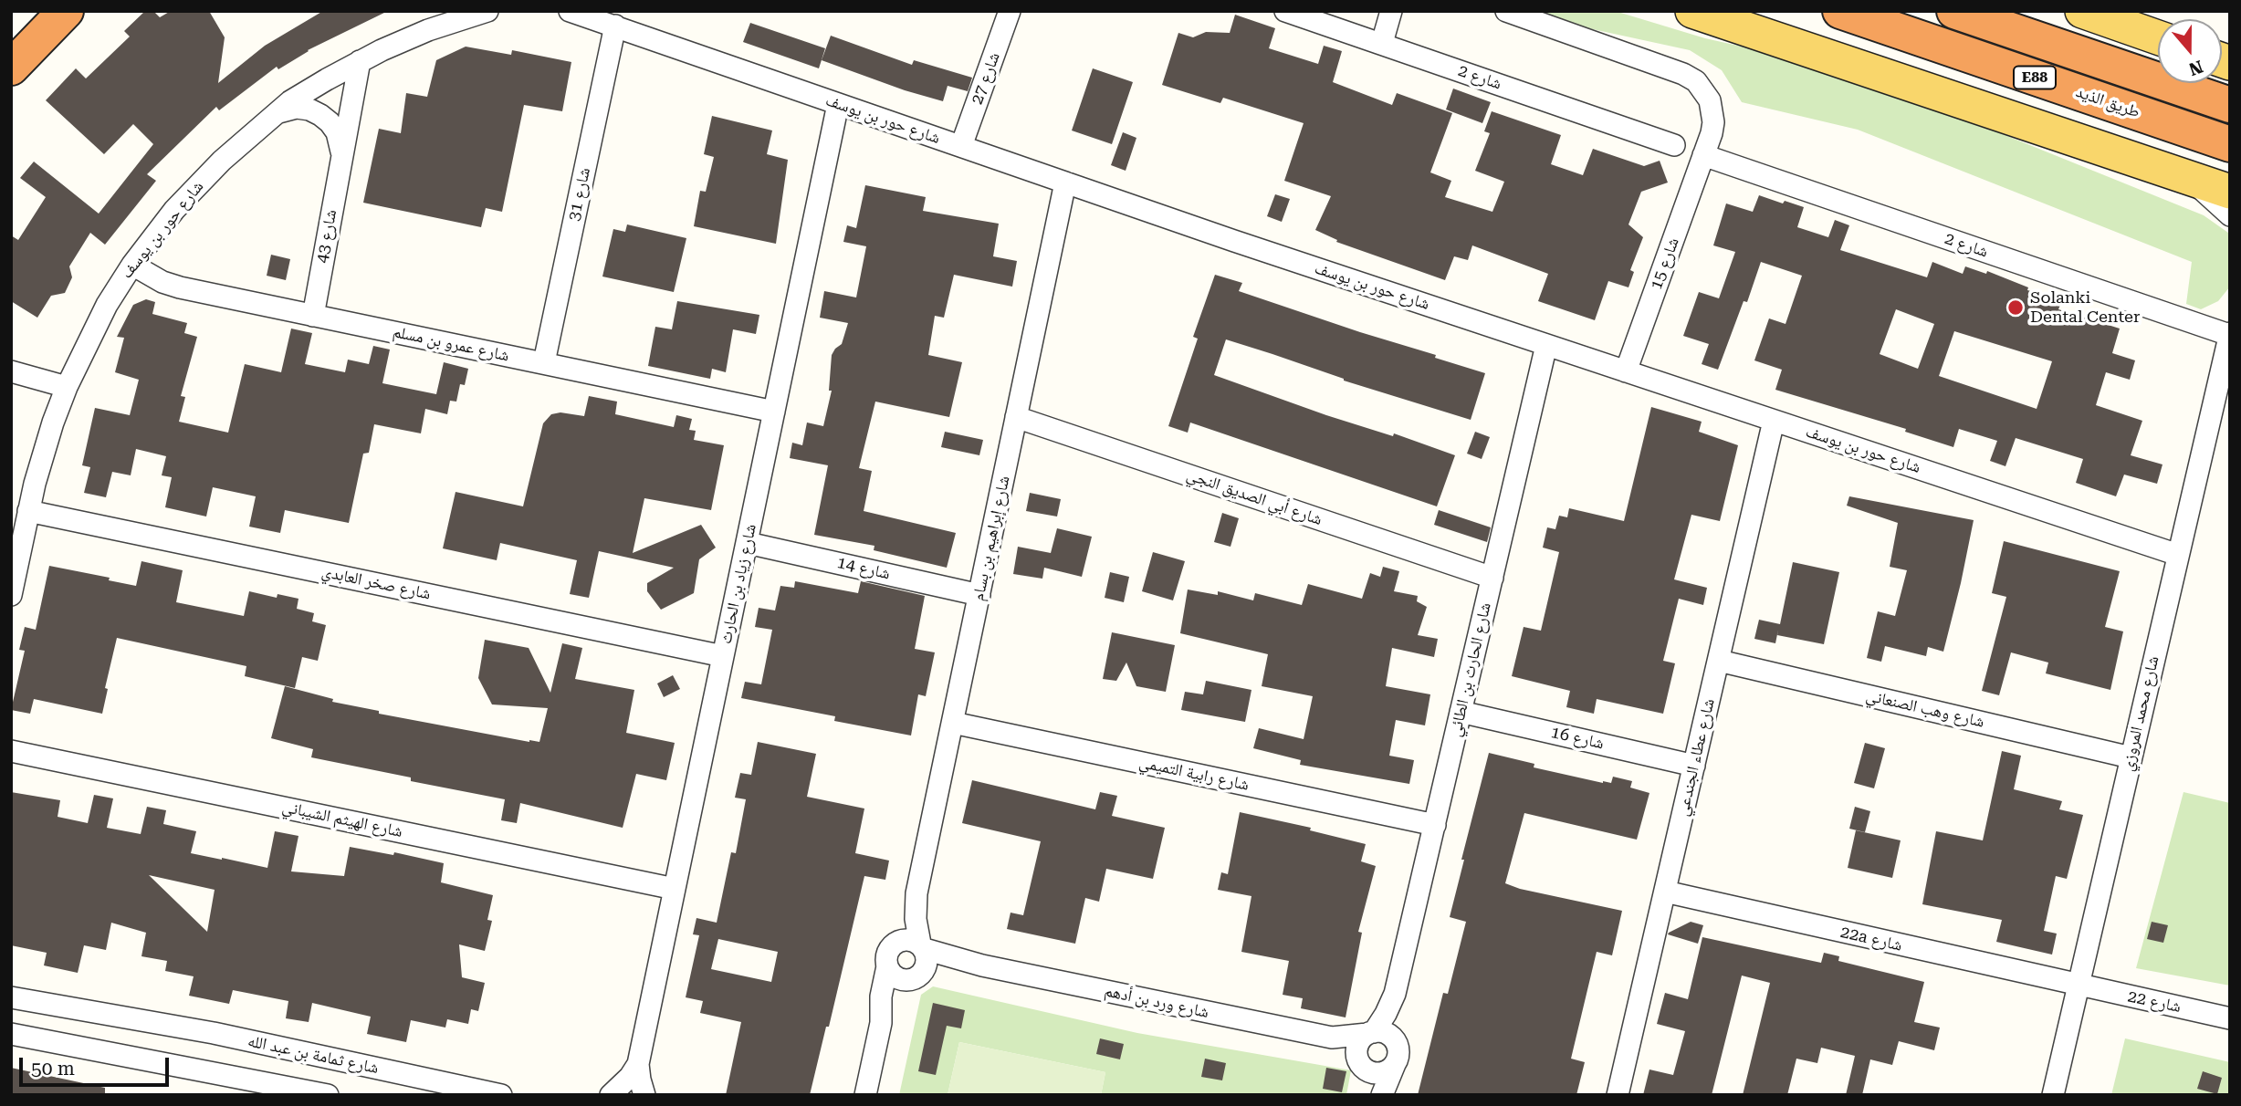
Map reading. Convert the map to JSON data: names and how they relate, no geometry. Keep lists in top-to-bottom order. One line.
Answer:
{"streets":{"highway":["E88","طريق الذيد"],"street":["شارع 2","شارع 27","شارع حور بن يوسف","شارع 31","شارع 43","شارع 15","شارع عمرو بن مسلم","شارع أبي الصديق النجي","شارع إبراهيم بن بسام","شارع 14","شارع صخر العابدي","شارع زياد بن الحارث","شارع الحارث بن الطائي","شارع وهب الصنعاني","شارع محمد المروزي","شارع 16","شارع عطاء الجندعي","شارع رابية التميمي","شارع الهيثم الشيباني","22a شارع","شارع ورد بن أدهم","شارع 22","شارع ثمامة بن عبد الله"]},"crossings":[["شارع 2","شارع 15"],["شارع 2","شارع محمد المروزي"],["شارع 27","شارع حور بن يوسف"],["شارع حور بن يوسف","شارع 31"],["شارع حور بن يوسف","شارع 43"],["شارع حور بن يوسف","شارع 15"],["شارع حور بن يوسف","شارع عمرو بن مسلم"],["شارع حور بن يوسف","شارع إبراهيم بن بسام"],["شارع حور بن يوسف","شارع صخر العابدي"],["شارع حور بن يوسف","شارع زياد بن الحارث"],["شارع حور بن يوسف","شارع الحارث بن الطائي"],["شارع حور بن يوسف","شارع محمد المروزي"],["شارع حور بن يوسف","شارع عطاء الجندعي"],["شارع 31","شارع عمرو بن مسلم"],["شارع 43","شارع عمرو بن مسلم"],["شارع عمرو بن مسلم","شارع زياد بن الحارث"],["شارع أبي الصديق النجي","شارع إبراهيم بن بسام"],["شارع أبي الصديق النجي","شارع الحارث بن الطائي"],["شارع إبراهيم بن بسام","شارع 14"],["شارع إبراهيم بن بسام","شارع رابية التميمي"],["شارع إبراهيم بن بسام","شارع ورد بن أدهم"],["شارع 14","شارع زياد بن الحارث"],["شارع صخر العابدي","شارع زياد بن الحارث"],["شارع زياد بن الحارث","شارع الهيثم الشيباني"],["شارع الحارث بن الطائي","شارع 16"],["شارع الحارث بن الطائي","شارع رابية التميمي"],["شارع الحارث بن الطائي","شارع ورد بن أدهم"],["شارع وهب الصنعاني","شارع محمد المروزي"],["شارع وهب الصنعاني","شارع عطاء الجندعي"],["شارع محمد المروزي","22a شارع"],["شارع محمد المروزي","شارع 22"],["شارع 16","شارع عطاء الجندعي"],["شارع عطاء الجندعي","22a شارع"],["22a شارع","شارع 22"]],"places":["Solanki Dental Center"],"scale_bar":"50 m","north":"bottom"}
